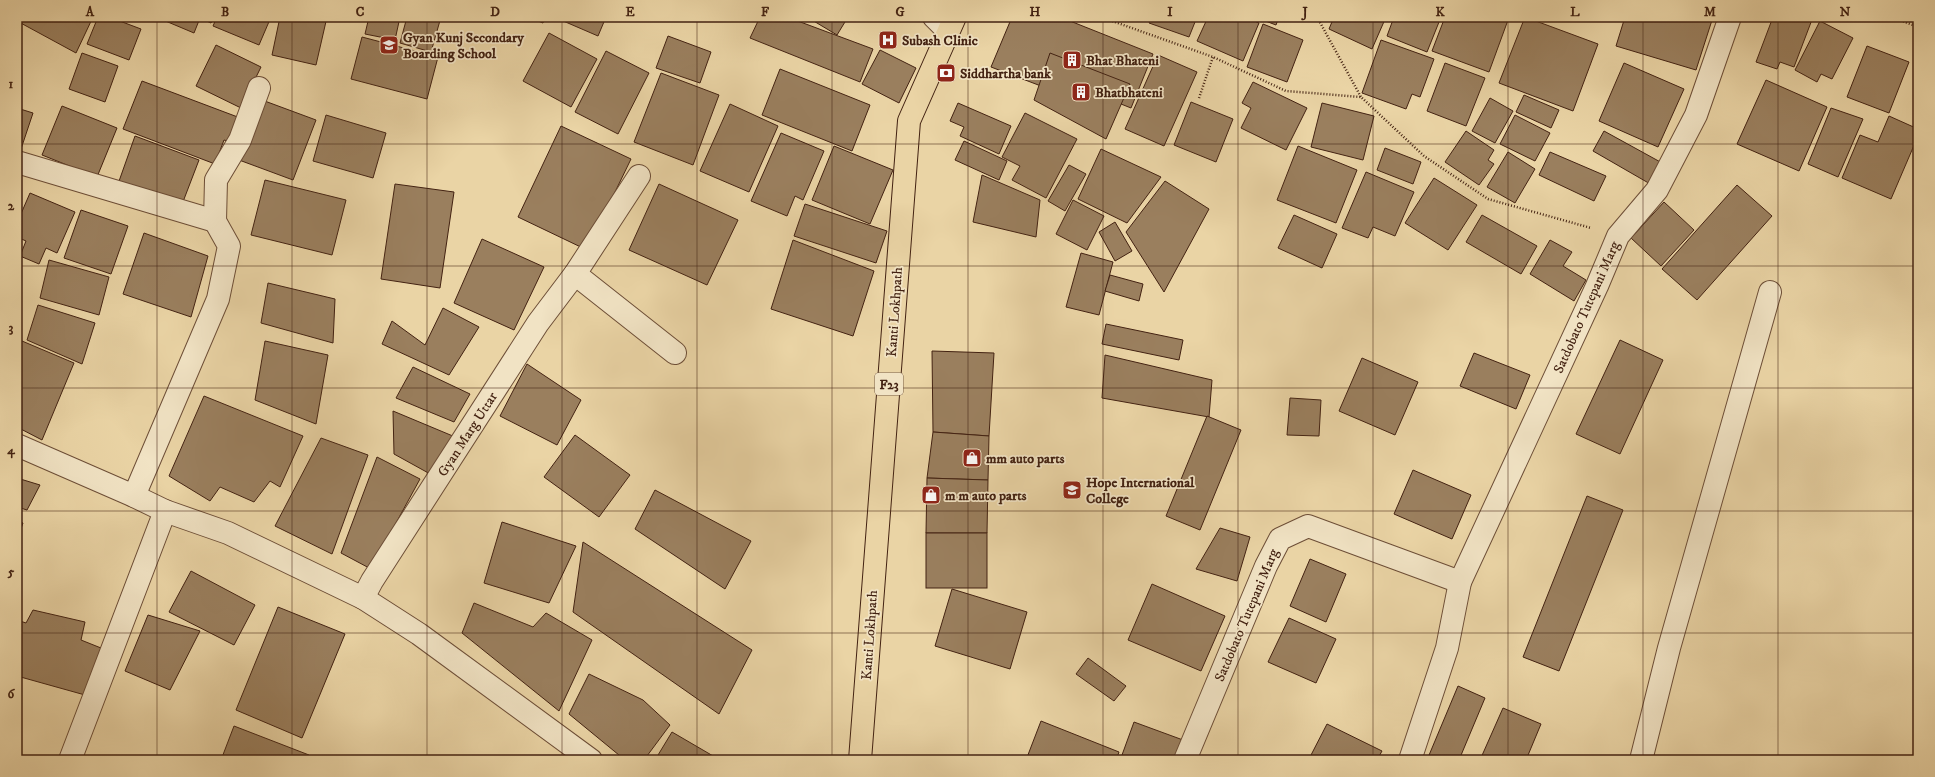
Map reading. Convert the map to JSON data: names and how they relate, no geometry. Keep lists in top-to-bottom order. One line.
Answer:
{"streets":{"main road":["Kanti Lokhpath","F23"],"street":["Satdobato Tutepani Marg","Gyan Marg Uttar"]},"places":{"hospital":["Subash Clinic"],"school or university":["Gyan Kunj Secondary Boarding School","Hope International College"],"building":["Bhat Bhateni","Bhatbhateni"],"bank":["Siddhartha bank"],"shop":["mm auto parts","m m auto parts"]},"grid":{"columns":["A","B","C","D","E","F","G","H","I","J","K","L","M","N"],"rows":["1","2","3","4","5","6"]}}
